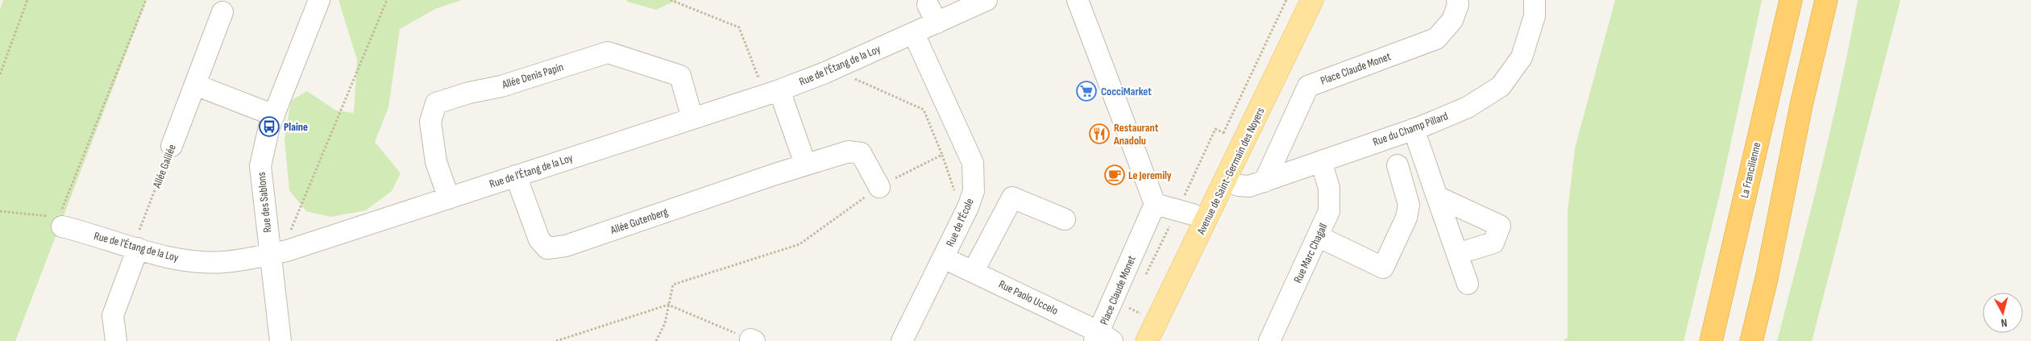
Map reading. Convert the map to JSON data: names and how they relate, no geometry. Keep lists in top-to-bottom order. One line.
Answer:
{"streets":{"highway":["La Francilienne"],"main road":["Avenue de Saint-Germain des Noyers"],"street":["Rue de l'Étang de la Loy","Place Claude Monet","Allée Denis Papin","Rue du Champ Pillard","Allée Galilée","Rue des Sablons","Allée Gutenberg","Rue de l'École","Rue Marc Chagall","Rue Paolo Uccelo"]},"crossings":[["Rue de l'Étang de la Loy","Allée Denis Papin"],["Rue de l'Étang de la Loy","Allée Galilée"],["Rue de l'Étang de la Loy","Rue des Sablons"],["Rue de l'Étang de la Loy","Allée Gutenberg"],["Rue de l'Étang de la Loy","Rue de l'École"],["Place Claude Monet","Rue du Champ Pillard"],["Place Claude Monet","Rue Paolo Uccelo"],["Rue du Champ Pillard","Avenue de Saint-Germain des Noyers"],["Rue du Champ Pillard","Rue Marc Chagall"],["Rue de l'École","Rue Paolo Uccelo"]],"places":{"supermarket":["CocciMarket"],"bus stop":["Plaine"],"restaurant":["Restaurant Anadolu"],"cafe":["Le Jeremily"]},"north":"bottom"}
